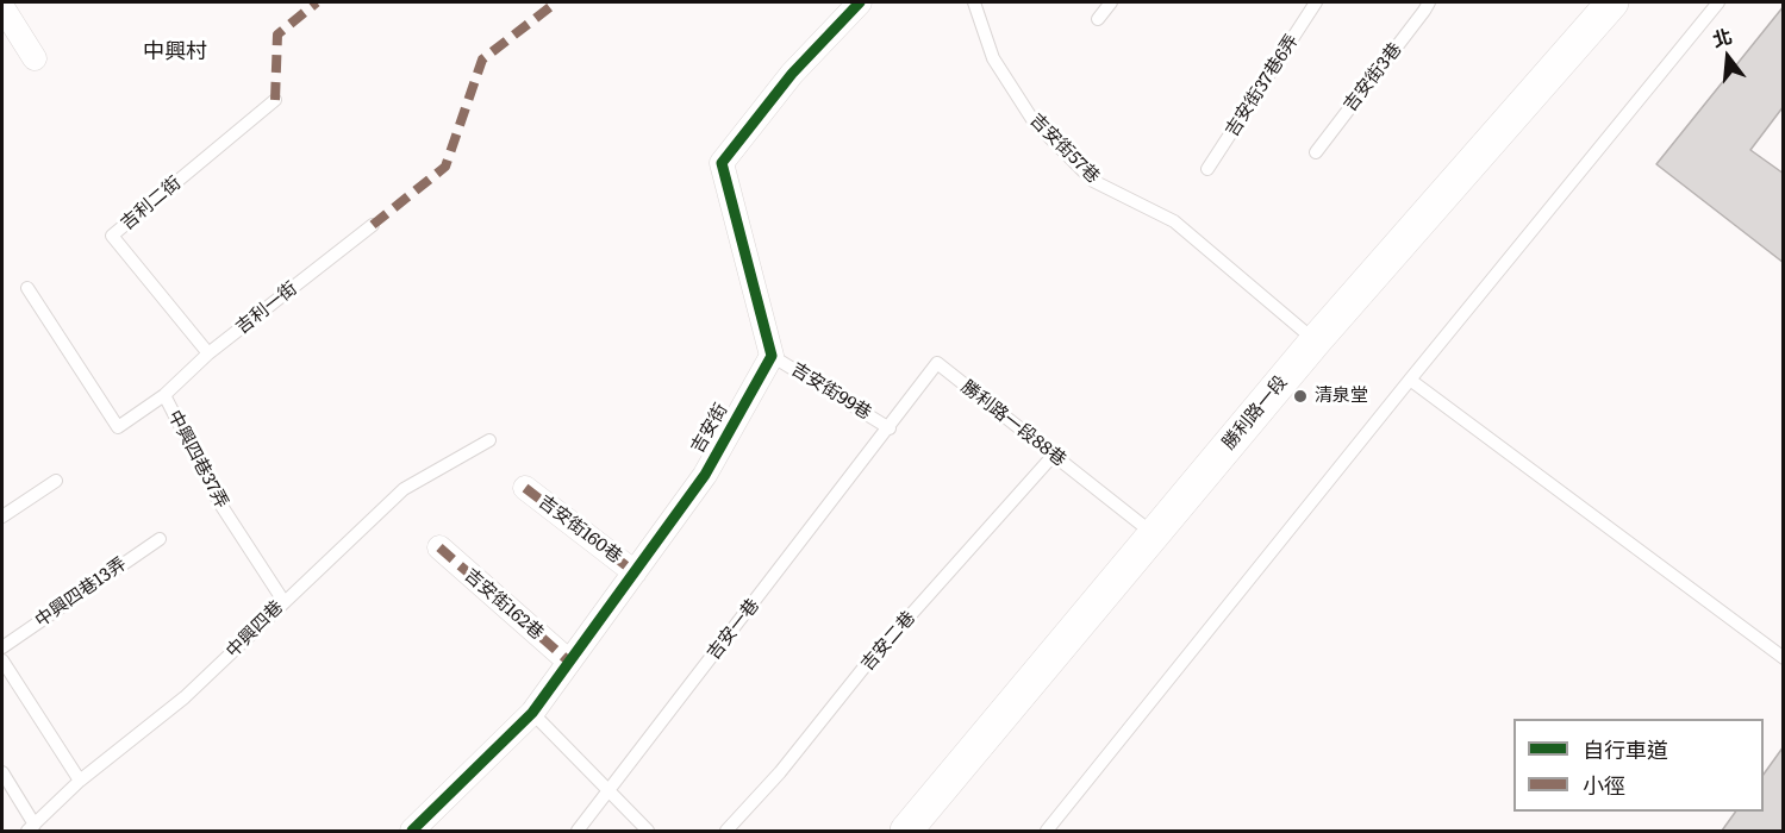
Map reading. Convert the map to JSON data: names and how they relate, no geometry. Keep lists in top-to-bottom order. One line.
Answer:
{"streets":{"main road":["勝利路一段"],"street":["吉安街","吉安街160巷","吉安街162巷"],"lane":["吉安街3巷","吉安街37巷6弄","吉安街57巷","吉利二街","吉利一街","吉安街99巷","勝利路一段88巷","中興四巷37弄","中興四巷13弄","中興四巷","吉安一巷","吉安二巷"]},"crossings":[["吉安街57巷","勝利路一段"],["吉利二街","吉利一街"],["吉利一街","中興四巷37弄"],["吉安街99巷","勝利路一段88巷"],["吉安街99巷","吉安街"],["吉安街99巷","吉安一巷"],["勝利路一段","勝利路一段88巷"],["勝利路一段88巷","吉安一巷"],["勝利路一段88巷","吉安二巷"],["吉安街","吉安街160巷"],["吉安街","吉安街162巷"],["中興四巷37弄","中興四巷"]],"districts":["中興村"],"places":["清泉堂"],"legend":["自行車道","小徑"],"north":"top"}
